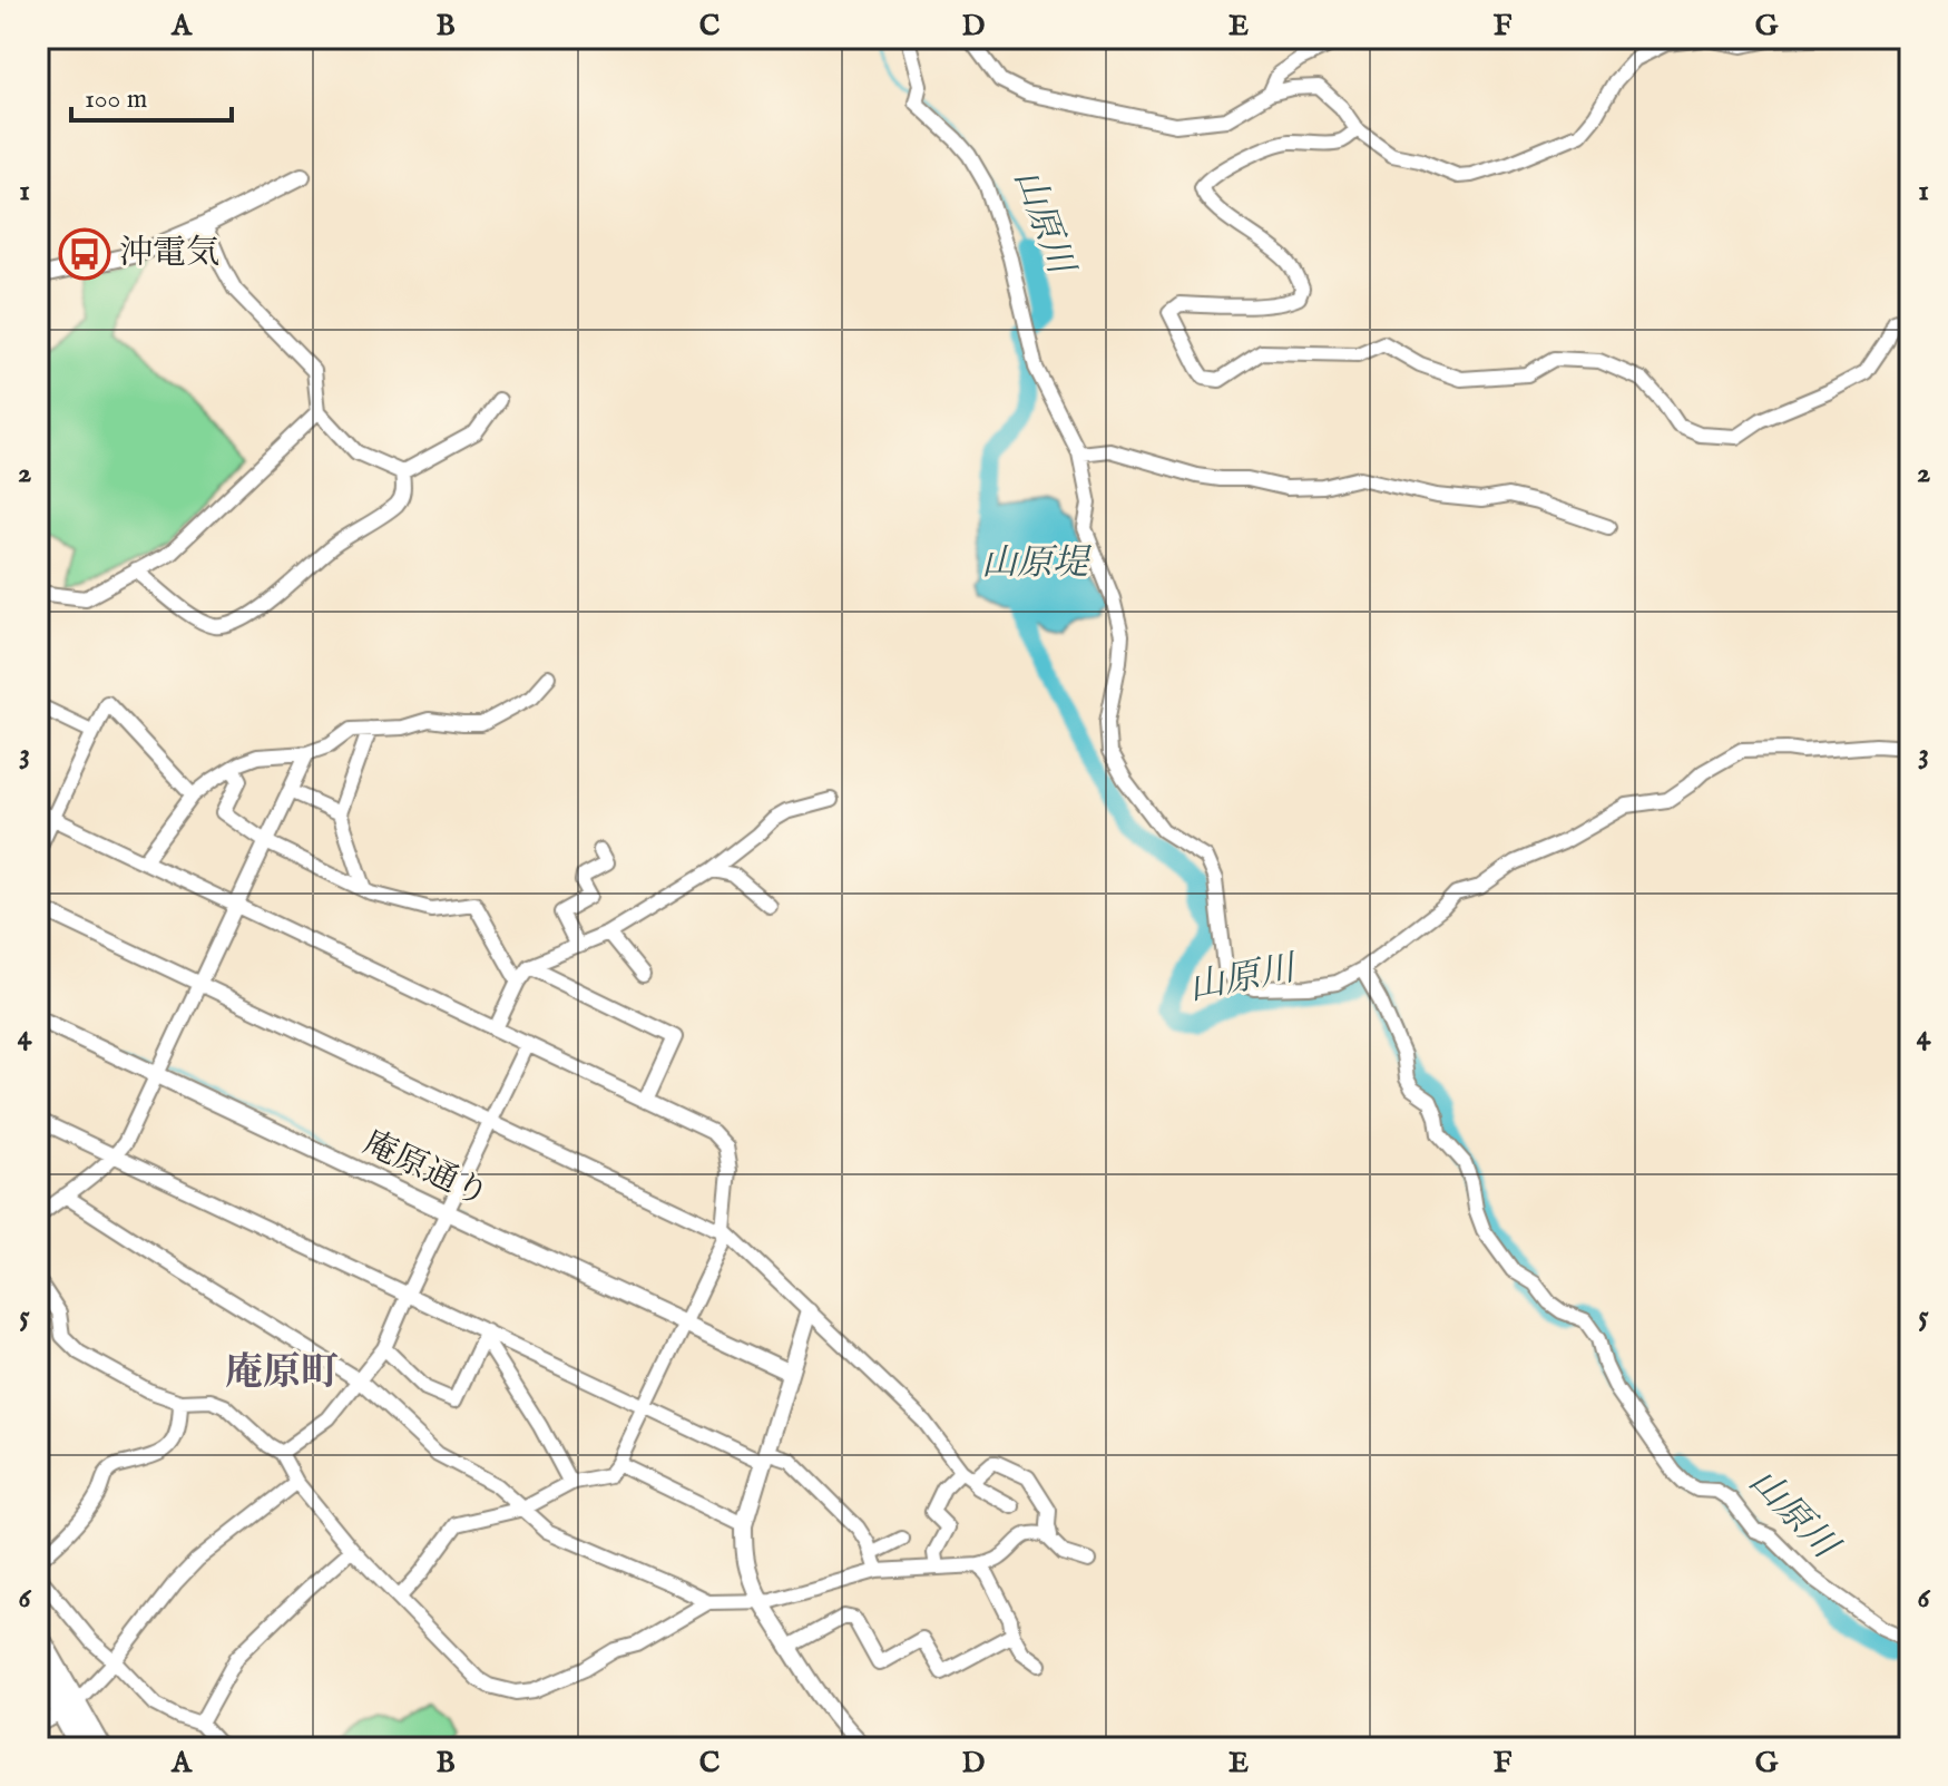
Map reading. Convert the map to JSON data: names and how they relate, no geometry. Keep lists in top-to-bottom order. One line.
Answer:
{"streets":{"street":["庵原通り"]},"districts":["庵原町"],"water":["山原川","山原堤"],"places":{"bus stop":["沖電気"]},"scale_bar":"100 m","grid":{"columns":["A","B","C","D","E","F","G"],"rows":["1","2","3","4","5","6"]}}
